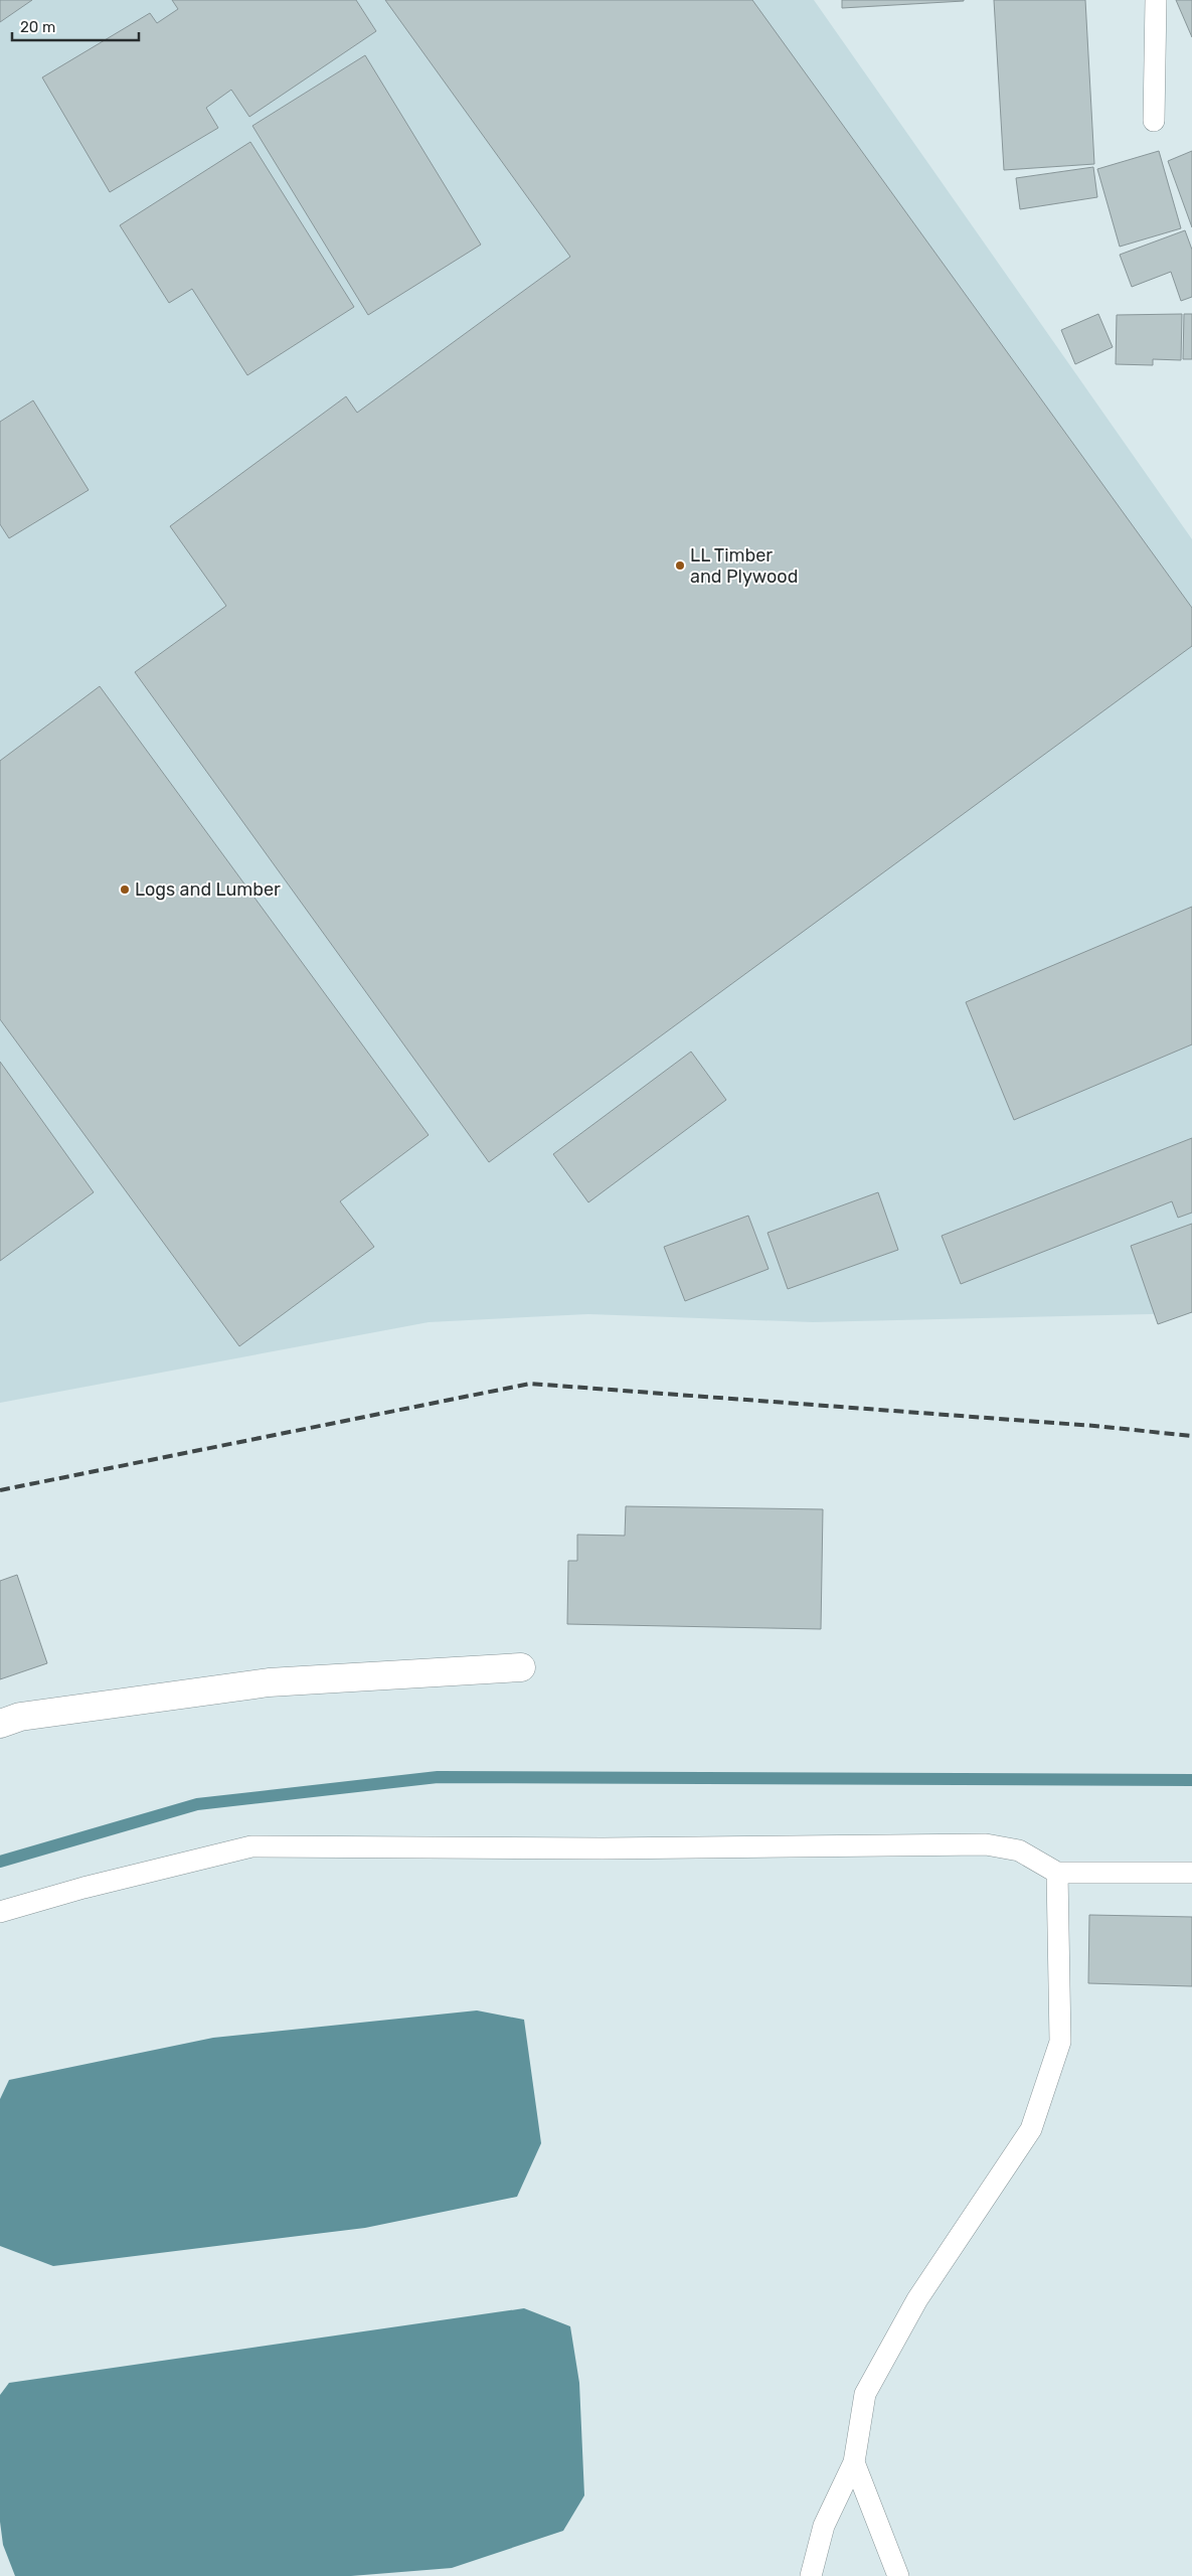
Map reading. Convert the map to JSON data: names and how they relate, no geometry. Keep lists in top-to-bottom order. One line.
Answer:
{"places":["LL Timber and Plywood","Logs and Lumber"],"scale_bar":"20 m"}
